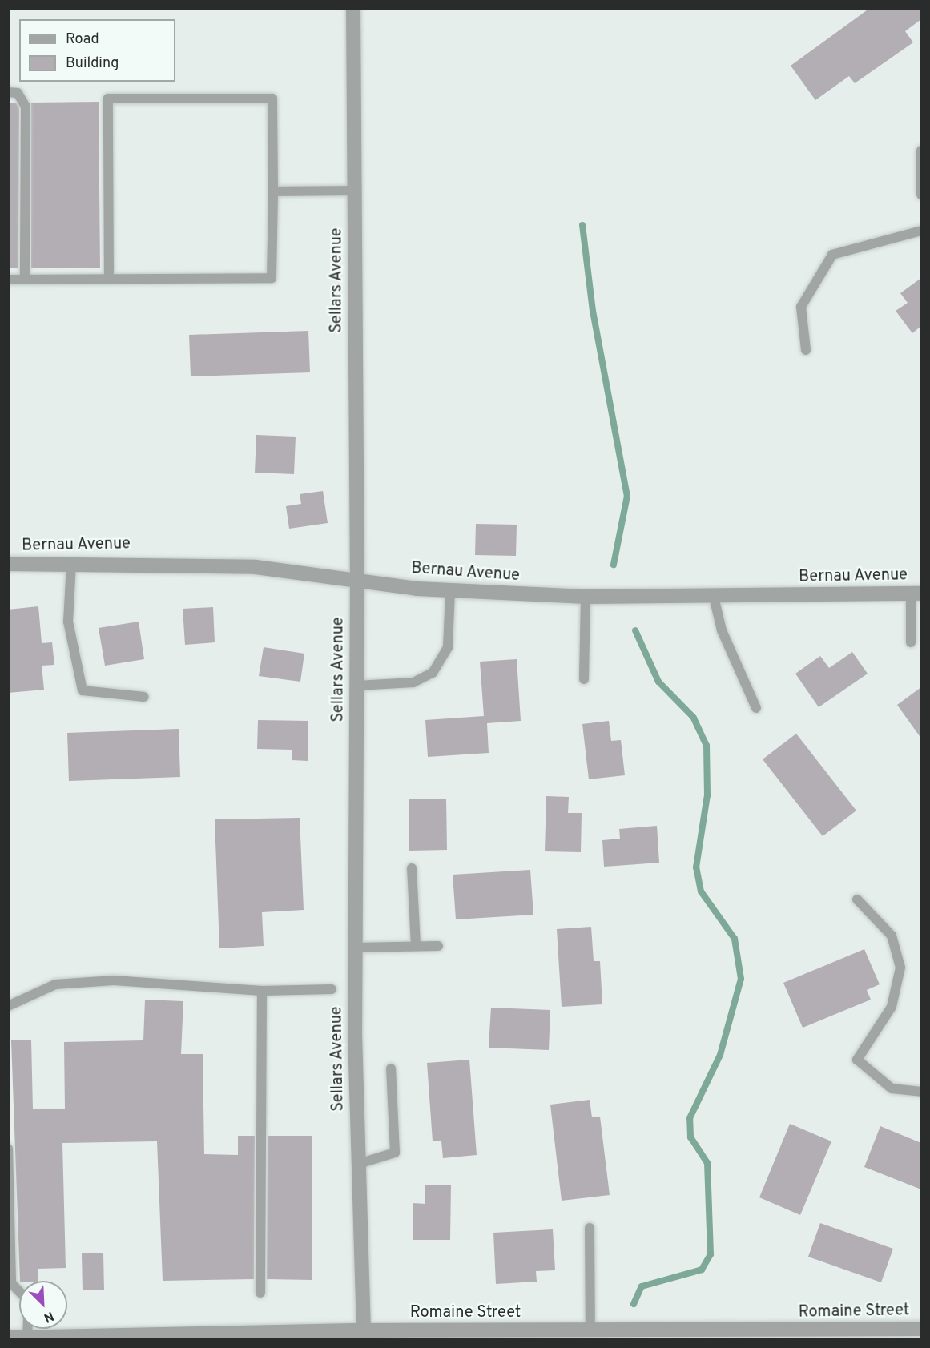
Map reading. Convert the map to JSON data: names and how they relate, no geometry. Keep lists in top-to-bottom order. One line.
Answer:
{"streets":{"street":["Sellars Avenue","Bernau Avenue","Romaine Street"]},"crossings":[["Sellars Avenue","Bernau Avenue"],["Sellars Avenue","Romaine Street"]],"legend":["Road","Building"],"north":"bottom right"}
